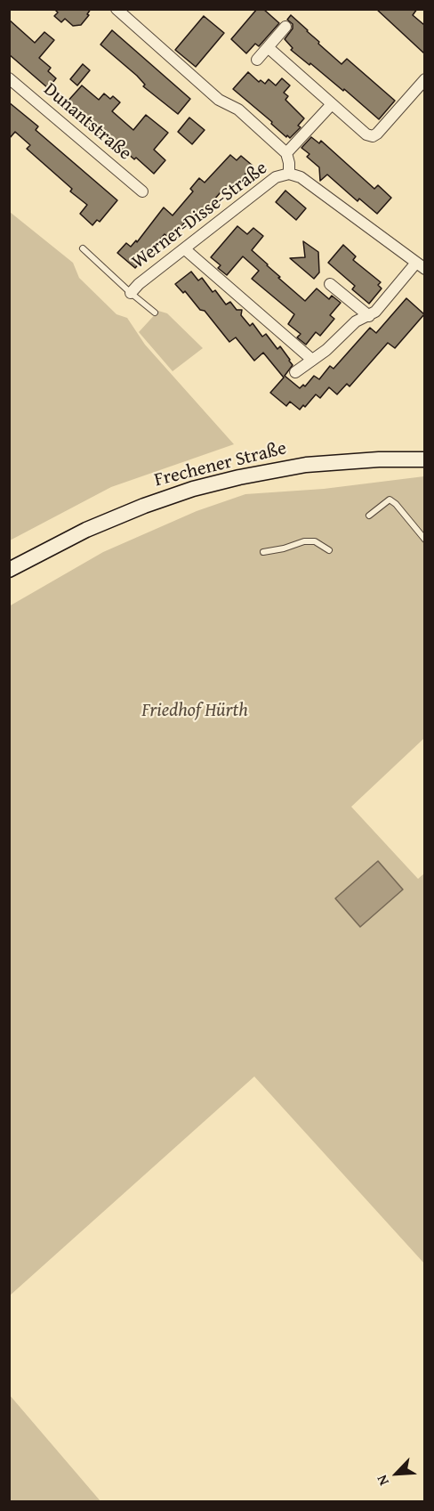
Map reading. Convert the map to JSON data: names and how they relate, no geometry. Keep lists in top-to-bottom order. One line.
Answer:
{"streets":{"main road":["Frechener Straße"],"street":["Dunantstraße","Werner-Disse-Straße"]},"parks":["Friedhof Hürth"],"north":"bottom left"}
